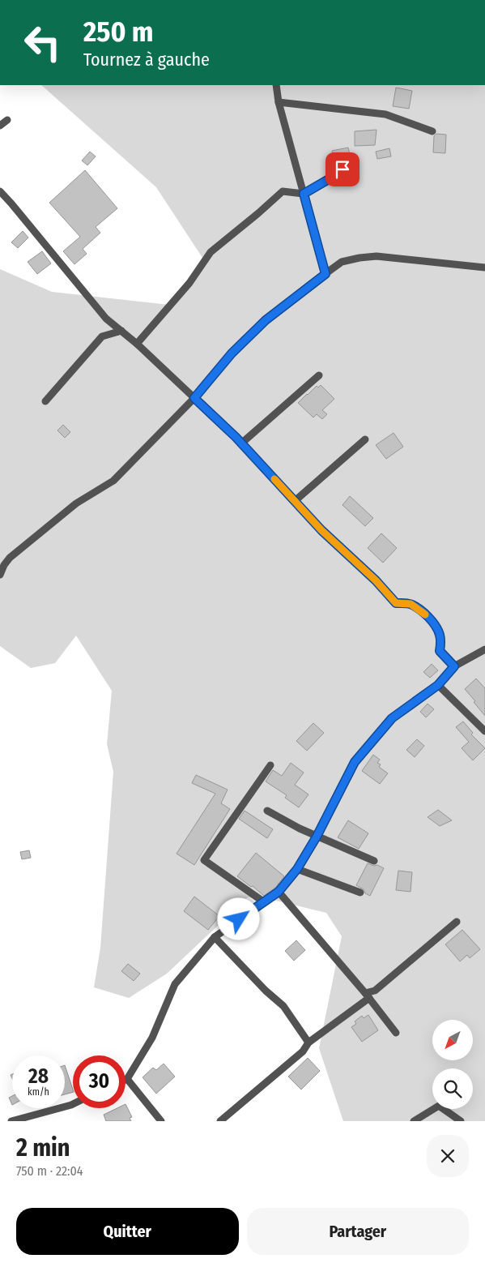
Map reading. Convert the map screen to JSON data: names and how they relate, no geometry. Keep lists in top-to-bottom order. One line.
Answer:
{"north":"bottom left","page":{"turn":["250 m","Tournez à gauche"],"speed":"28 km/h","limit":"30","heading":["2 min","750 m · 22:04"],"buttons":["Quitter","Partager"]}}
